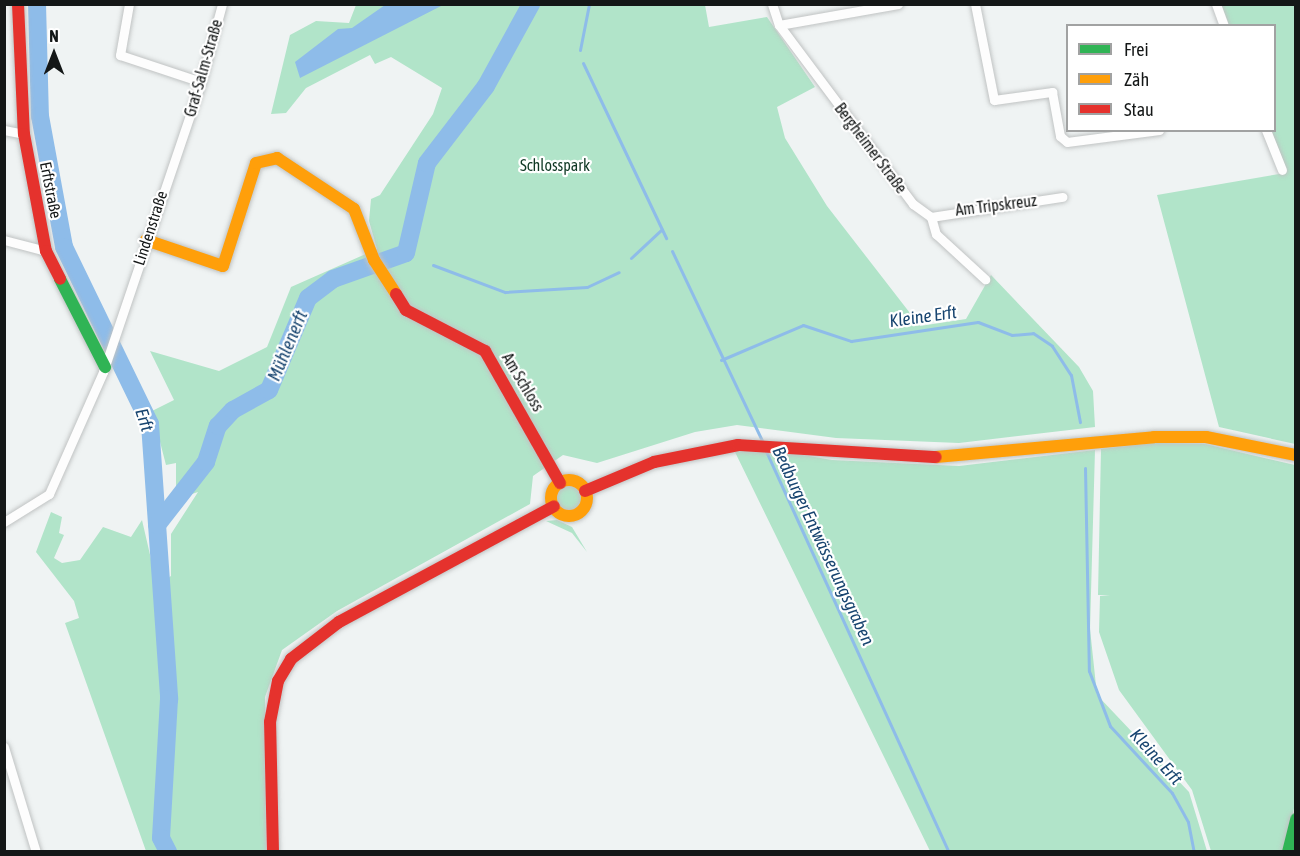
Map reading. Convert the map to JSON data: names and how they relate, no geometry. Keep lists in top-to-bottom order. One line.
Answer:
{"streets":{"street":["Graf-Salm-Straße","Bergheimer Straße","Erftstraße","Am Tripskreuz","Lindenstraße","Am Schloss"]},"crossings":[["Graf-Salm-Straße","Lindenstraße"],["Bergheimer Straße","Am Tripskreuz"],["Erftstraße","Lindenstraße"],["Lindenstraße","Am Schloss"]],"water":["Kleine Erft","Mühlenerft","Erft","Bedburger Entwässerungsgraben"],"parks":["Schlosspark"],"legend":["Frei","Zäh","Stau"],"north":"top"}
